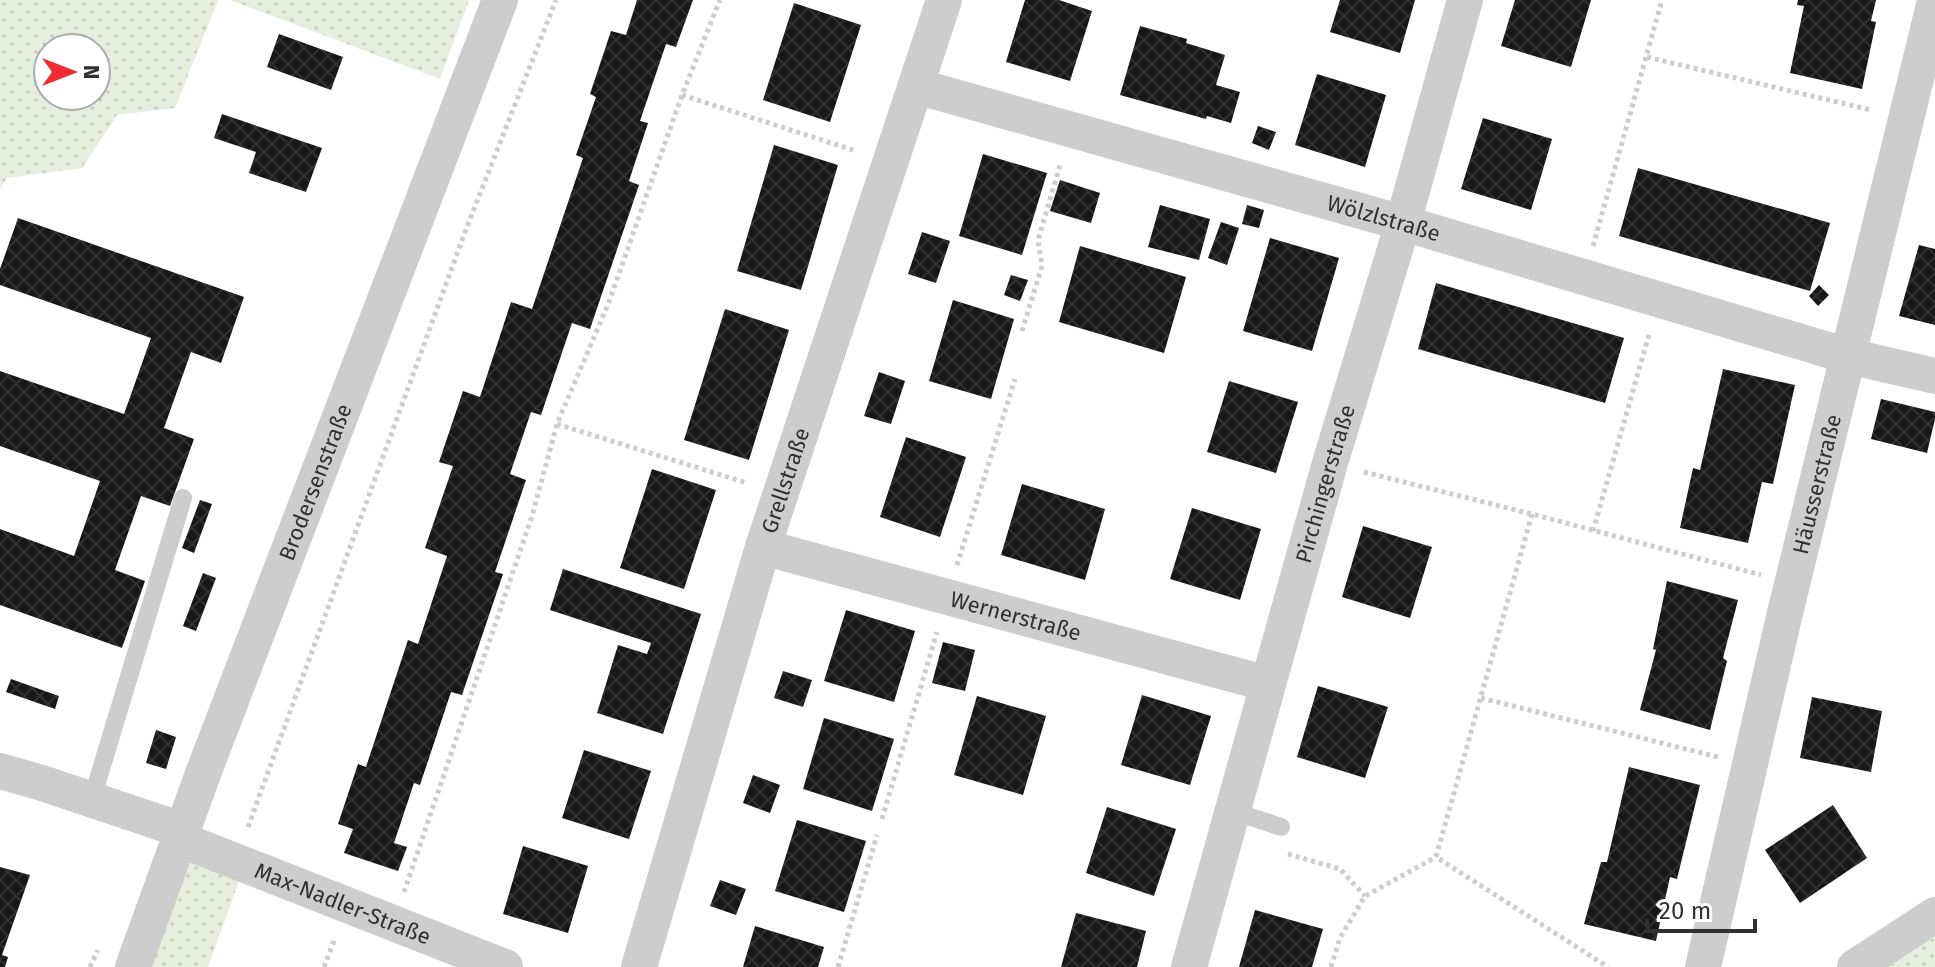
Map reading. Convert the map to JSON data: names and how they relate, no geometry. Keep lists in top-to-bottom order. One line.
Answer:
{"streets":{"street":["Wölzlstraße","Grellstraße","Brodersenstraße","Pirchingerstraße","Häusserstraße","Wernerstraße","Max-Nadler-Straße"]},"crossings":[["Wölzlstraße","Grellstraße"],["Wölzlstraße","Pirchingerstraße"],["Wölzlstraße","Häusserstraße"],["Grellstraße","Wernerstraße"],["Brodersenstraße","Max-Nadler-Straße"],["Pirchingerstraße","Wernerstraße"]],"scale_bar":"20 m","north":"right"}
